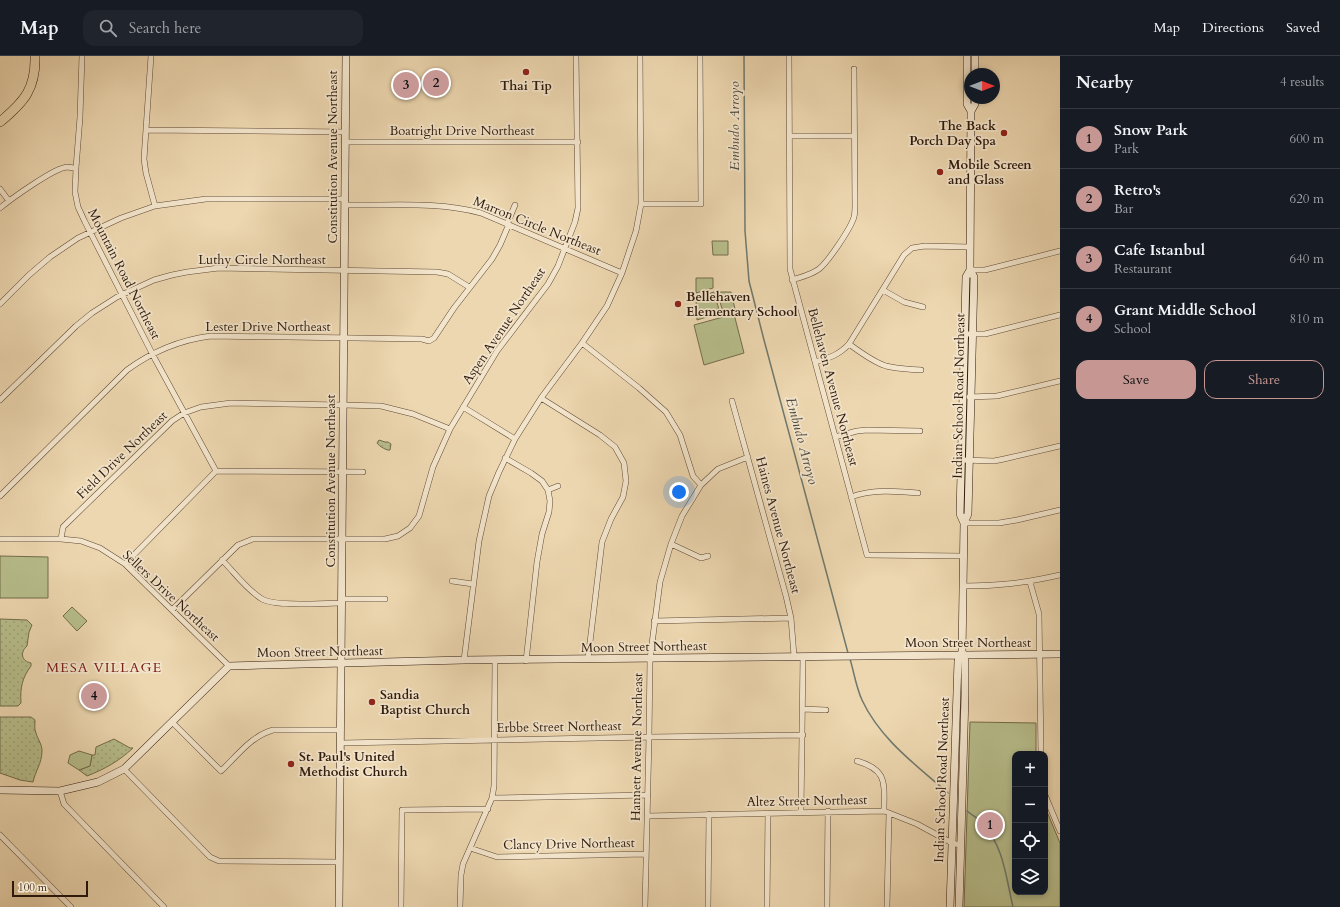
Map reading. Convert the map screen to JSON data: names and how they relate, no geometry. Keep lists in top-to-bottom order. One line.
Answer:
{"streets":{"street":["Boatright Drive Northeast","Constitution Avenue Northeast","Marron Circle Northeast","Luthy Circle Northeast","Mountain Road Northeast","Aspen Avenue Northeast","Lester Drive Northeast","Bellehaven Avenue Northeast","Indian School Road Northeast","Field Drive Northeast","Haines Avenue Northeast","Sellers Drive Northeast","Moon Street Northeast","Erbbe Street Northeast","Hannett Avenue Northeast","Altez Street Northeast","Clancy Drive Northeast"]},"crossings":[["Boatright Drive Northeast","Constitution Avenue Northeast"],["Boatright Drive Northeast","Aspen Avenue Northeast"],["Constitution Avenue Northeast","Marron Circle Northeast"],["Constitution Avenue Northeast","Luthy Circle Northeast"],["Constitution Avenue Northeast","Aspen Avenue Northeast"],["Constitution Avenue Northeast","Lester Drive Northeast"],["Constitution Avenue Northeast","Field Drive Northeast"],["Constitution Avenue Northeast","Moon Street Northeast"],["Constitution Avenue Northeast","Erbbe Street Northeast"],["Marron Circle Northeast","Mountain Road Northeast"],["Marron Circle Northeast","Aspen Avenue Northeast"],["Marron Circle Northeast","Lester Drive Northeast"],["Luthy Circle Northeast","Mountain Road Northeast"],["Luthy Circle Northeast","Lester Drive Northeast"],["Mountain Road Northeast","Lester Drive Northeast"],["Mountain Road Northeast","Field Drive Northeast"],["Aspen Avenue Northeast","Field Drive Northeast"],["Aspen Avenue Northeast","Sellers Drive Northeast"],["Bellehaven Avenue Northeast","Indian School Road Northeast"],["Indian School Road Northeast","Moon Street Northeast"],["Indian School Road Northeast","Altez Street Northeast"],["Field Drive Northeast","Sellers Drive Northeast"],["Haines Avenue Northeast","Moon Street Northeast"],["Haines Avenue Northeast","Hannett Avenue Northeast"],["Sellers Drive Northeast","Moon Street Northeast"],["Moon Street Northeast","Hannett Avenue Northeast"],["Erbbe Street Northeast","Hannett Avenue Northeast"],["Hannett Avenue Northeast","Altez Street Northeast"],["Hannett Avenue Northeast","Clancy Drive Northeast"]],"districts":["MESA VILLAGE"],"water":["Embudo Arroyo"],"places":["Thai Tip","The Back Porch Day Spa","Mobile Screen and Glass","Bellehaven Elementary School","Sandia Baptist Church","St. Paul's United Methodist Church"],"scale_bar":"100 m","north":"right","page":{"header":"Map","search":"Search here","nav":["Map","Directions","Saved"],"heading":["Nearby","4 results"],"pins":["2","3","4","1"],"list":[{"mark":"1","name":"Snow Park","note":"Park","value":"600 m"},{"mark":"2","name":"Retro's","note":"Bar","value":"620 m"},{"mark":"3","name":"Cafe Istanbul","note":"Restaurant","value":"640 m"},{"mark":"4","name":"Grant Middle School","note":"School","value":"810 m"}],"buttons":["Save","Share"],"map_buttons":["+","−"],"scale":"100 m"}}
